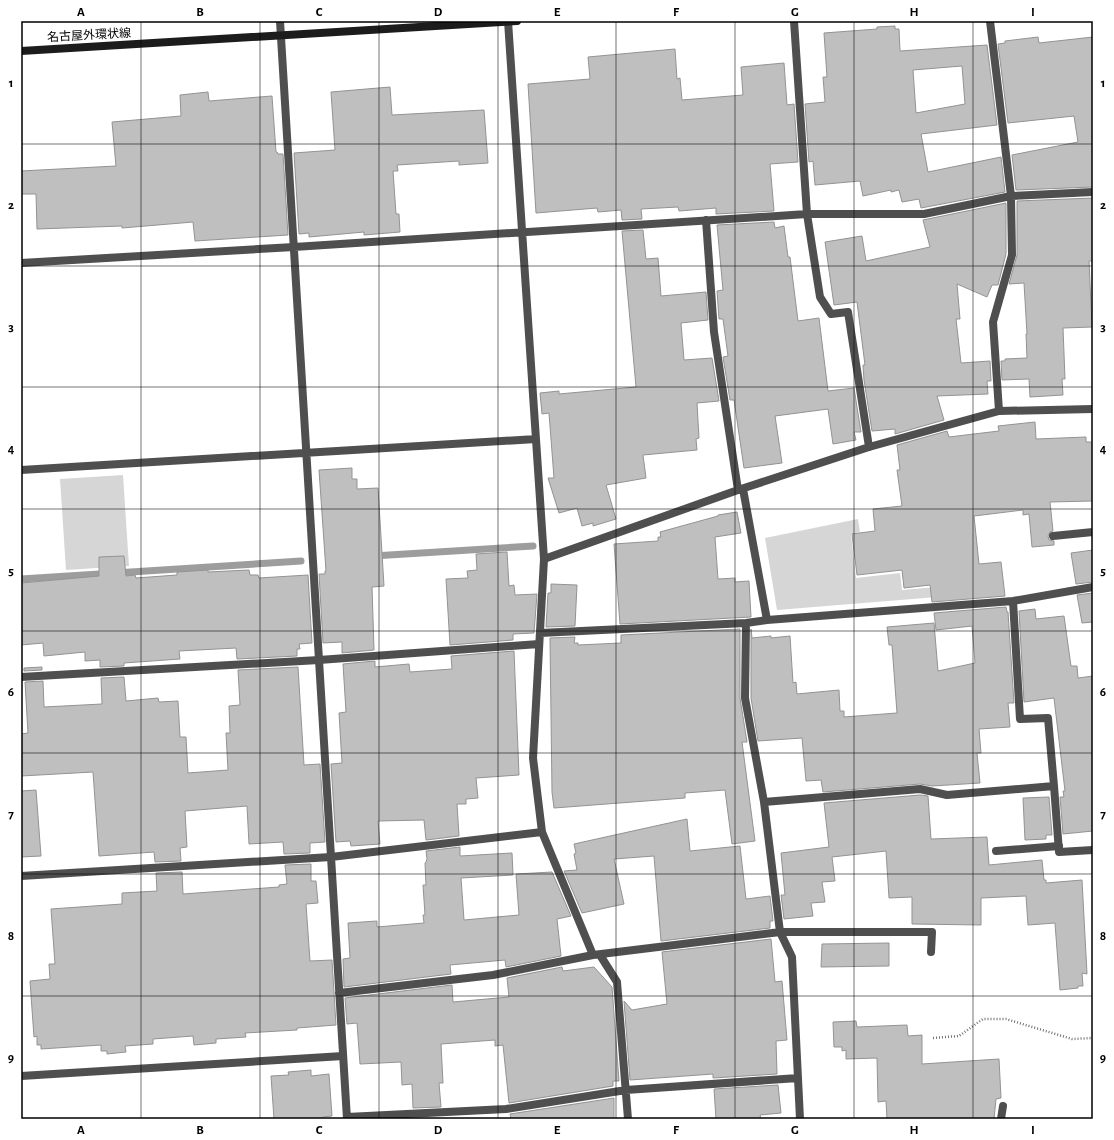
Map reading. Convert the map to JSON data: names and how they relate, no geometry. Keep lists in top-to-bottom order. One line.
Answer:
{"streets":{"main road":["名古屋外環状線"]},"grid":{"columns":["A","B","C","D","E","F","G","H","I"],"rows":["1","2","3","4","5","6","7","8","9"]}}
